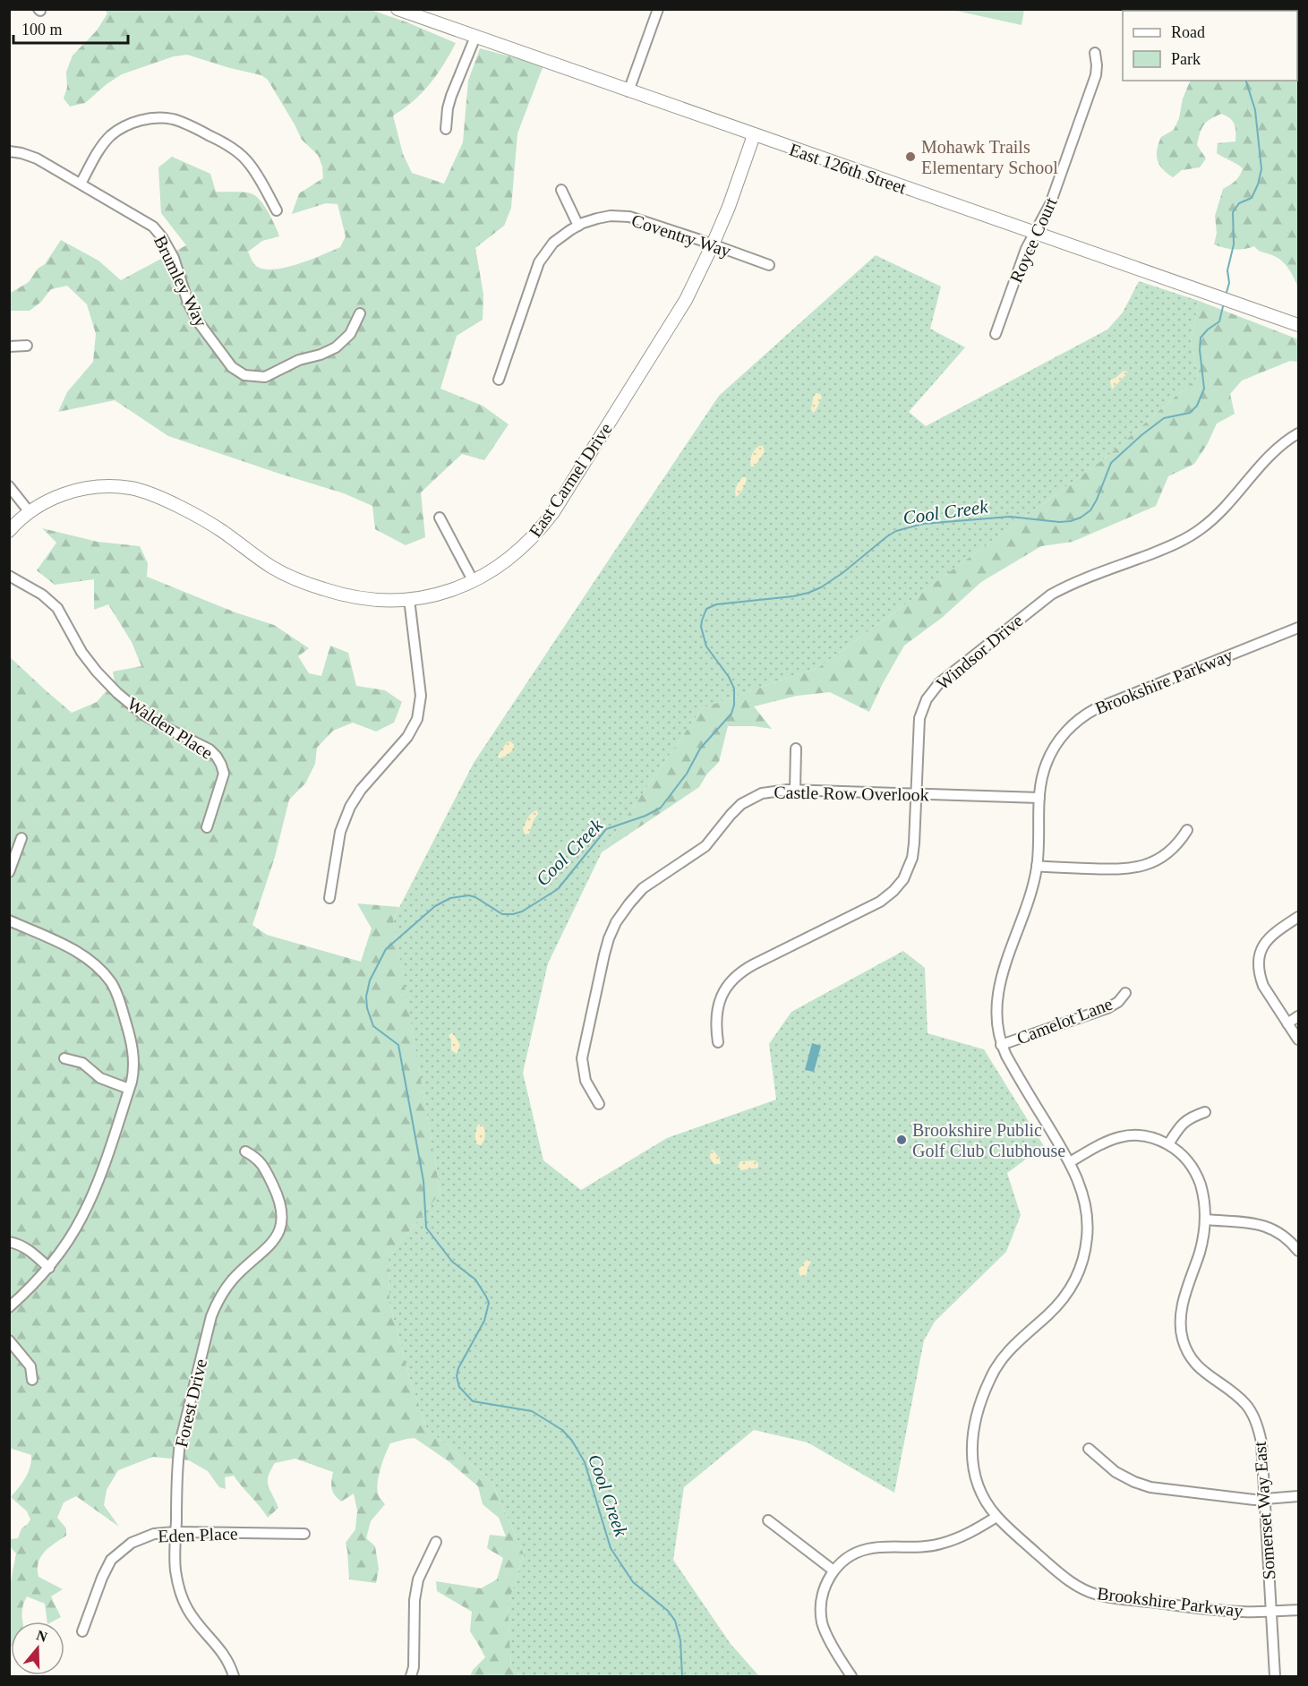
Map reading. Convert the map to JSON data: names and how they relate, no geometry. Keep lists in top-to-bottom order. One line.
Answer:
{"streets":{"street":["East 126th Street","Coventry Way","Royce Court","Brumley Way","East Carmel Drive","Windsor Drive","Brookshire Parkway","Walden Place","Castle Row Overlook","Camelot Lane","Forest Drive","Somerset Way East","Eden Place"]},"crossings":[["East 126th Street","Royce Court"],["East 126th Street","East Carmel Drive"],["Coventry Way","East Carmel Drive"],["Windsor Drive","Castle Row Overlook"],["Brookshire Parkway","Castle Row Overlook"],["Brookshire Parkway","Camelot Lane"],["Brookshire Parkway","Somerset Way East"],["Forest Drive","Eden Place"]],"water":["Cool Creek"],"places":["Mohawk Trails Elementary School","Brookshire Public Golf Club Clubhouse"],"legend":["Road","Park"],"scale_bar":"100 m","north":"top"}
